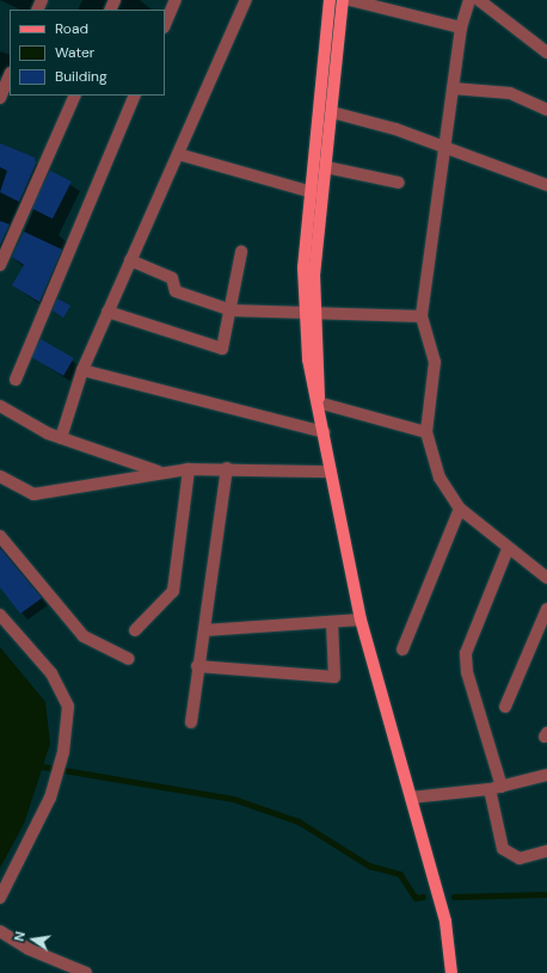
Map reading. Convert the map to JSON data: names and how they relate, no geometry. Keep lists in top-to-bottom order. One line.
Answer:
{"legend":["Road","Water","Building"],"north":"left"}
